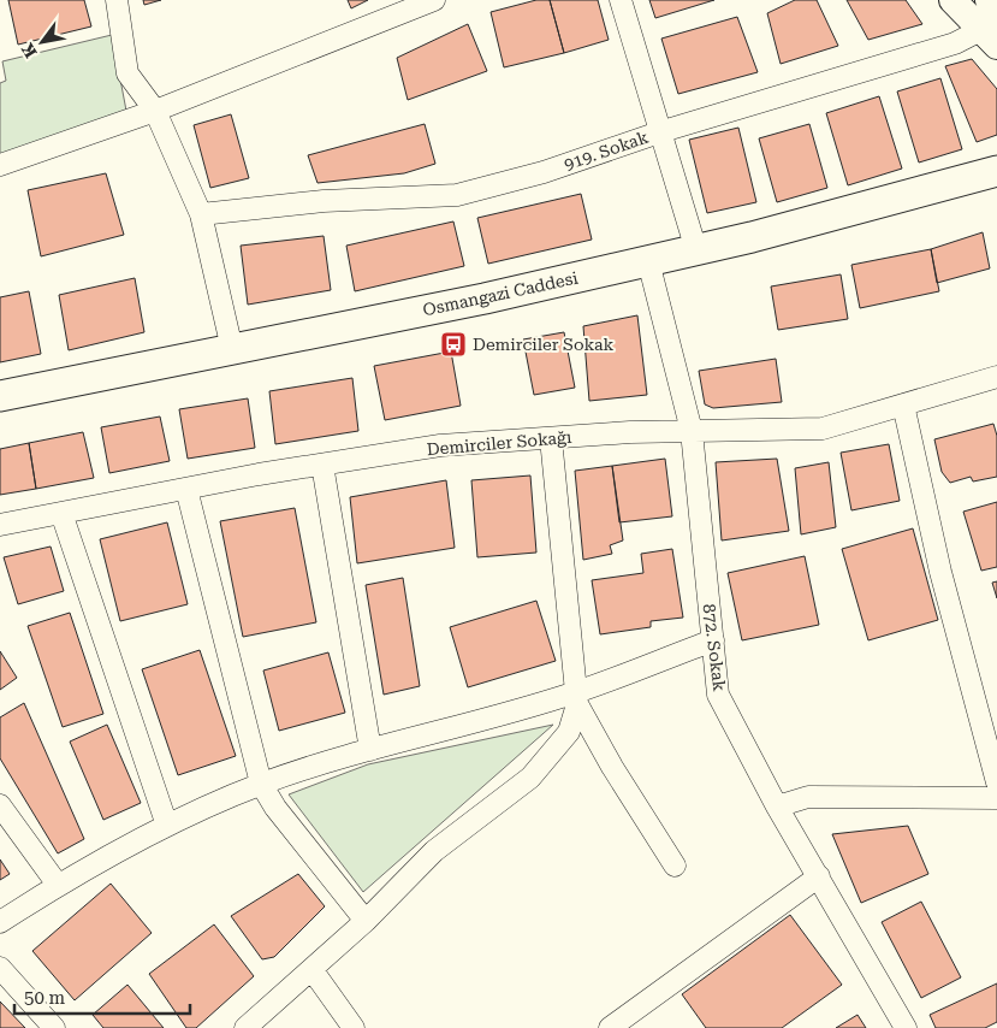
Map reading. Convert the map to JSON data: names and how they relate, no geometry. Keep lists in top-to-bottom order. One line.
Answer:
{"streets":{"main road":["Osmangazi Caddesi"],"street":["919. Sokak","Demirciler Sokağı","872. Sokak"]},"crossings":[["Osmangazi Caddesi","872. Sokak"],["Demirciler Sokağı","872. Sokak"]],"places":{"bus stop":["Demirciler Sokak"]},"scale_bar":"50 m","north":"bottom left"}
